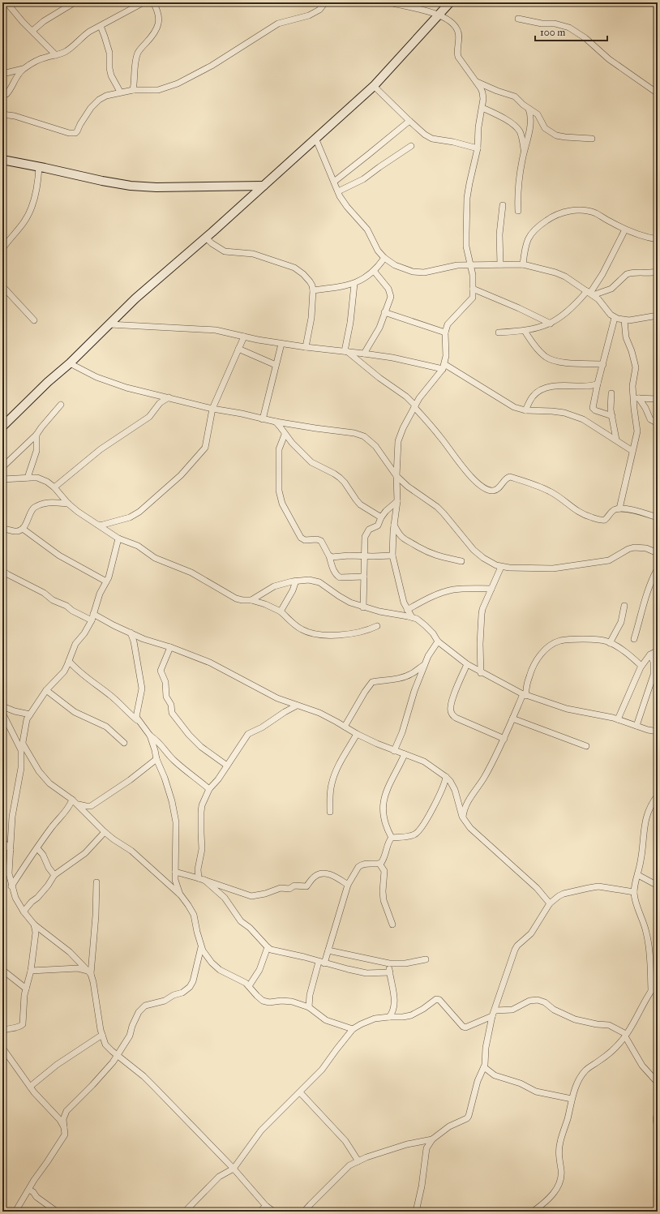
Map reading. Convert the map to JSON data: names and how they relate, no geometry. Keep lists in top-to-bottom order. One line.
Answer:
{"scale_bar":"100 m"}
